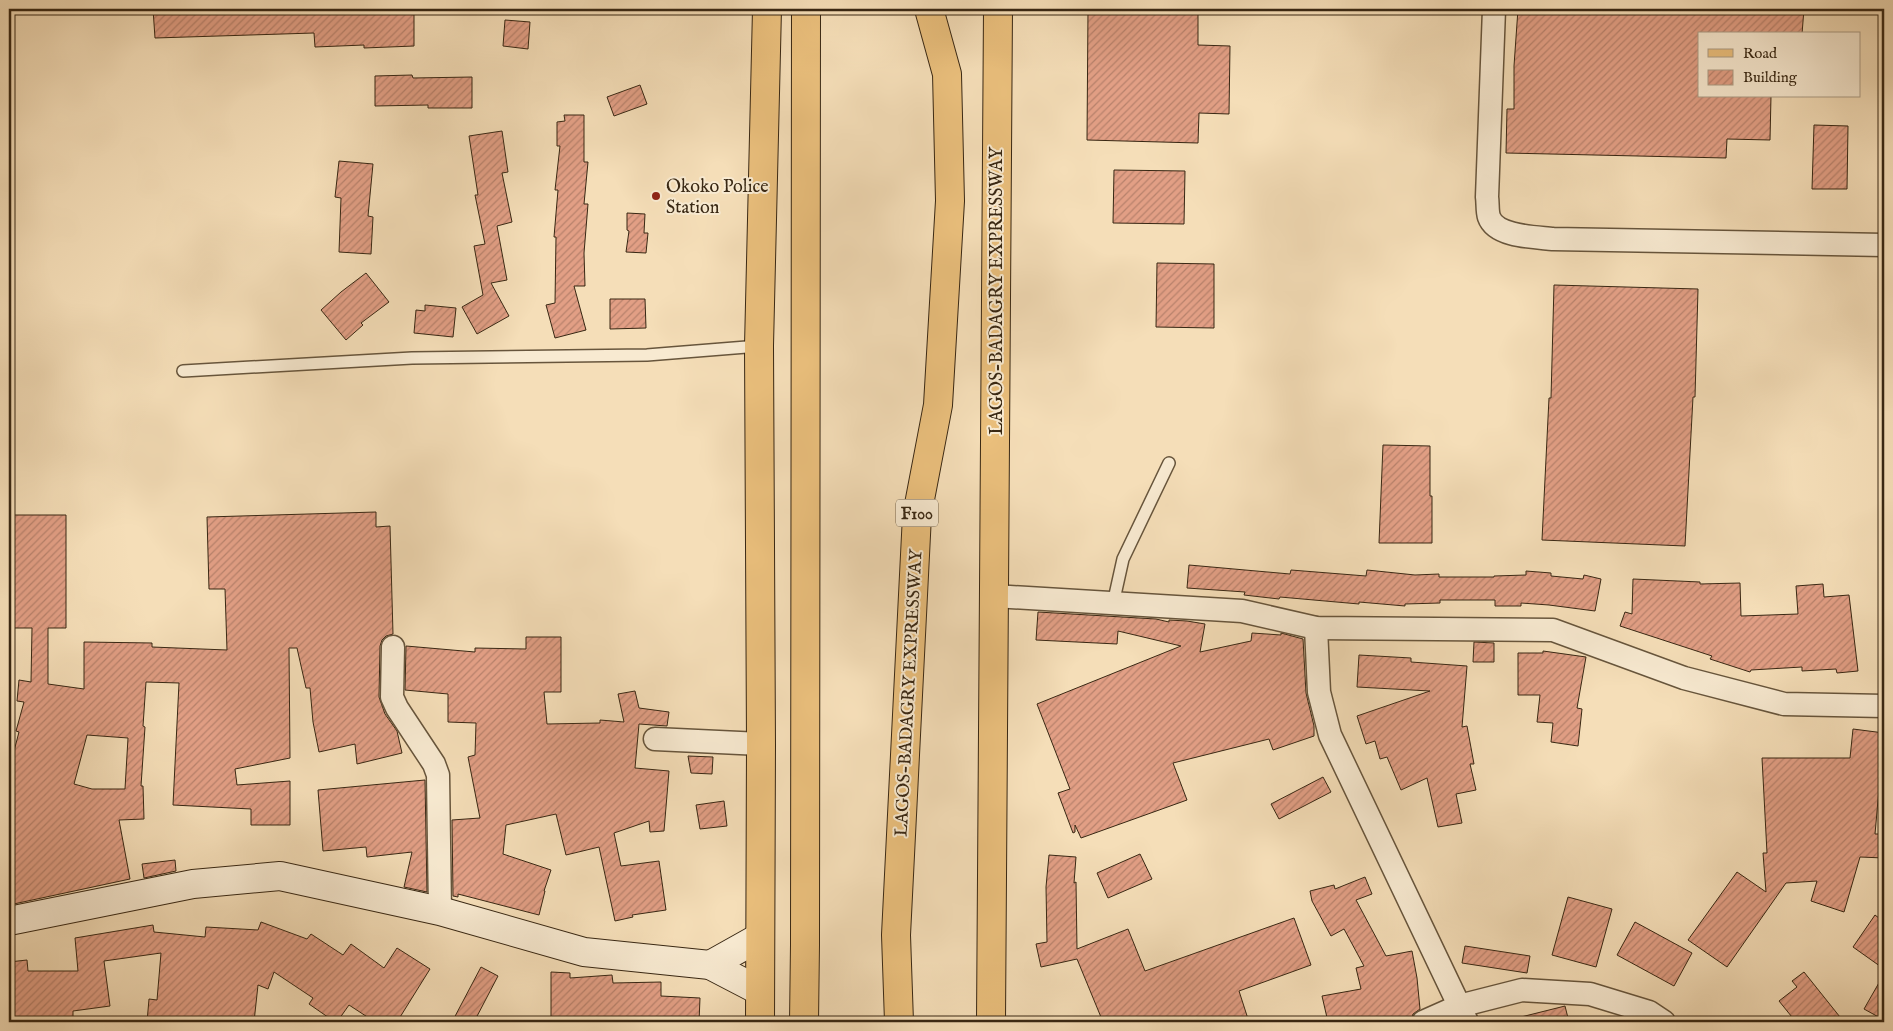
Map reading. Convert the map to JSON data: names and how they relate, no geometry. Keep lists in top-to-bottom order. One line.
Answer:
{"streets":{"main road":["LAGOS-BADAGRY EXPRESSWAY","F100"]},"places":["Okoko Police Station"],"legend":["Road","Building"]}
